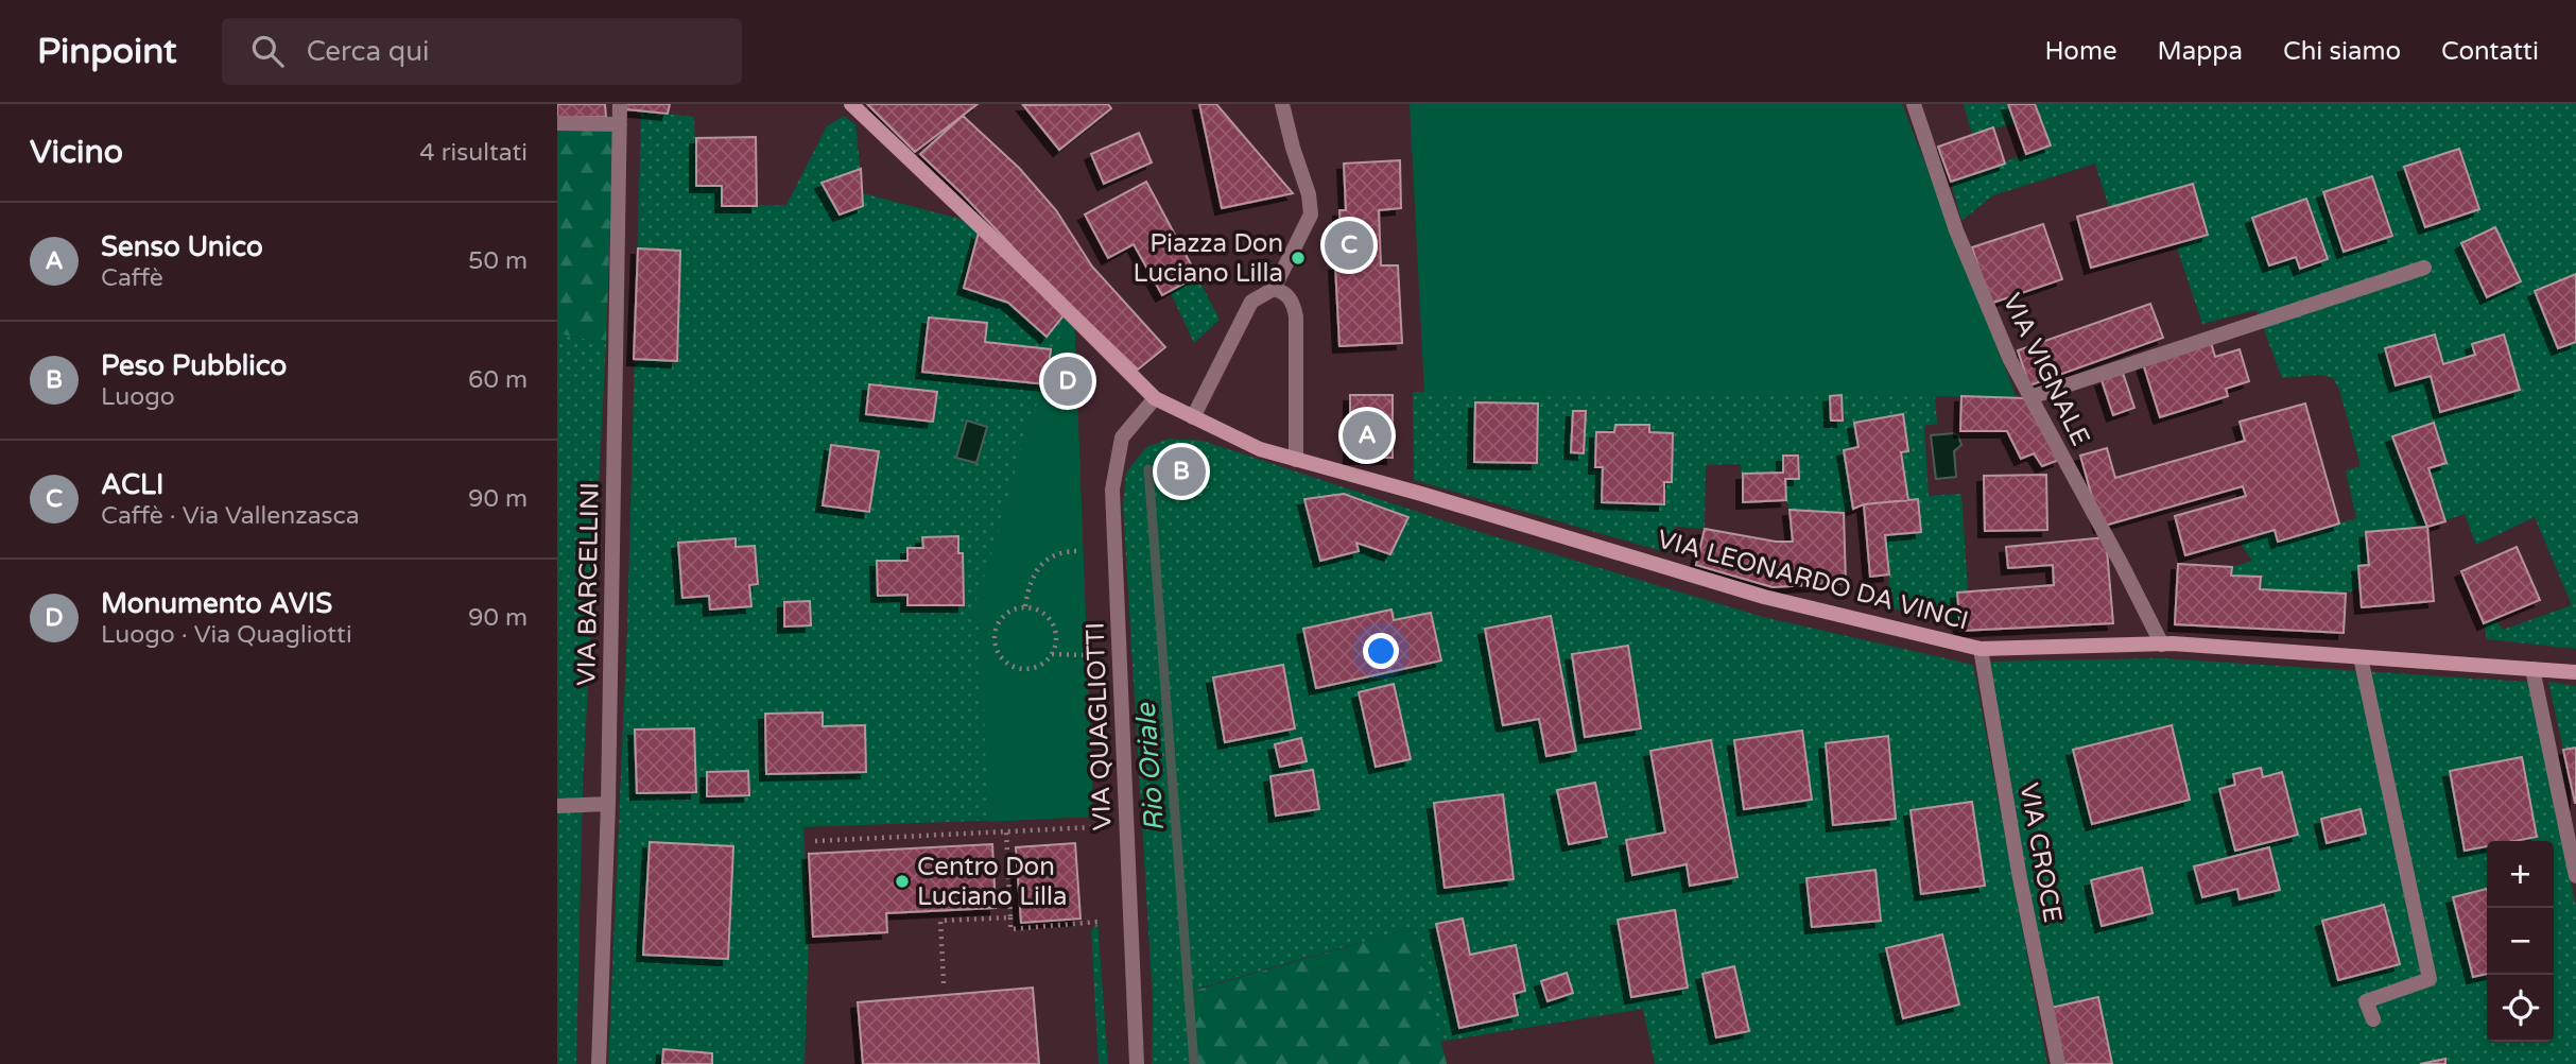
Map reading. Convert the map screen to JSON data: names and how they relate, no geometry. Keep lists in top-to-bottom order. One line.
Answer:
{"streets":{"street":["VIA VIGNALE","VIA LEONARDO DA VINCI","VIA BARCELLINI","VIA QUAGLIOTTI","VIA CROCE"]},"crossings":[["VIA VIGNALE","VIA LEONARDO DA VINCI"],["VIA LEONARDO DA VINCI","VIA CROCE"]],"water":["Rio Oriale"],"places":["Piazza Don Luciano Lilla","Centro Don Luciano Lilla"],"page":{"header":"Pinpoint","search":"Cerca qui","nav":["Home","Mappa","Chi siamo","Contatti"],"heading":["Vicino","4 risultati"],"list":[{"mark":"A","name":"Senso Unico","note":"Caffè","value":"50 m"},{"mark":"B","name":"Peso Pubblico","note":"Luogo","value":"60 m"},{"mark":"C","name":"ACLI","note":"Caffè · Via Vallenzasca","value":"90 m"},{"mark":"D","name":"Monumento AVIS","note":"Luogo · Via Quagliotti","value":"90 m"}],"pins":["C","D","A","B"],"map_buttons":["+","−"]}}
